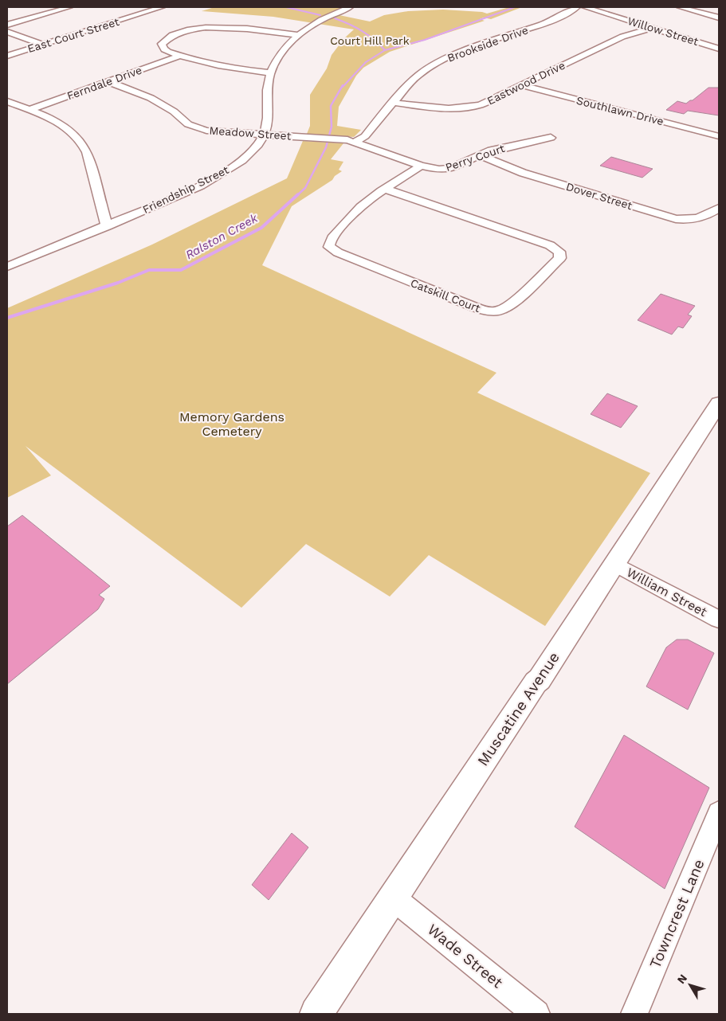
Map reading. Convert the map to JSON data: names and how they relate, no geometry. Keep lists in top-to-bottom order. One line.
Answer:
{"streets":{"main road":["Muscatine Avenue"],"street":["Willow Street","East Court Street","Brookside Drive","Ferndale Drive","Eastwood Drive","Southlawn Drive","Meadow Street","Perry Court","Friendship Street","Dover Street","Catskill Court","William Street","Towncrest Lane","Wade Street"]},"crossings":[["Willow Street","Eastwood Drive"],["Brookside Drive","Eastwood Drive"],["Brookside Drive","Meadow Street"],["Brookside Drive","Perry Court"],["Ferndale Drive","Meadow Street"],["Eastwood Drive","Southlawn Drive"],["Meadow Street","Perry Court"],["Meadow Street","Friendship Street"],["Perry Court","Dover Street"],["Perry Court","Catskill Court"],["William Street","Muscatine Avenue"],["Muscatine Avenue","Wade Street"]],"water":["Ralston Creek"],"parks":["Court Hill Park","Memory Gardens Cemetery"],"north":"top left"}
